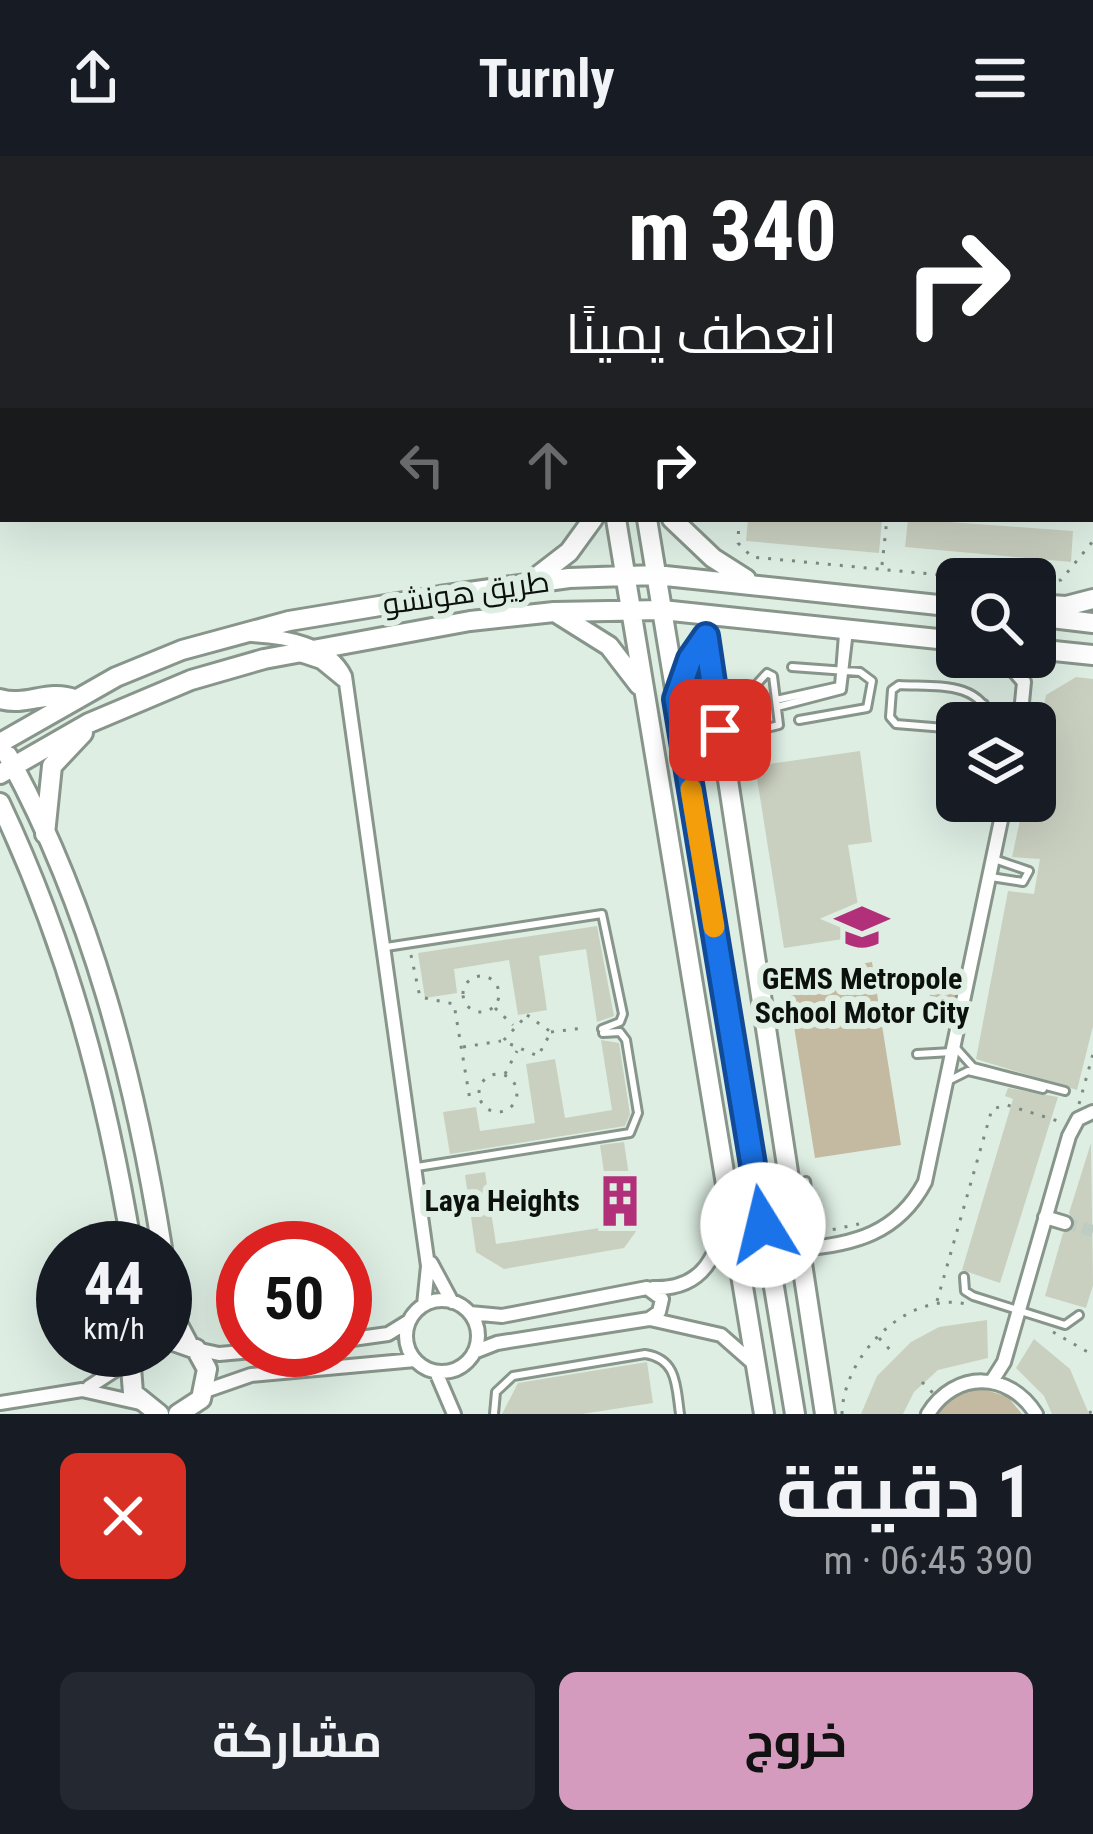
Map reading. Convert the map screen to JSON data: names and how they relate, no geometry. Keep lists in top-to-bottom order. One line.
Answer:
{"streets":{"street":["طريق هونشو"]},"places":{"school or university":["GEMS Metropole School Motor City"],"building":["Laya Heights"]},"page":{"header":"Turnly","turn":["340 m","انعطف يمينًا"],"speed":"44 km/h","limit":"50","heading":["1 دقيقة","390 m · 06:45"],"buttons":["خروج","مشاركة"]}}
